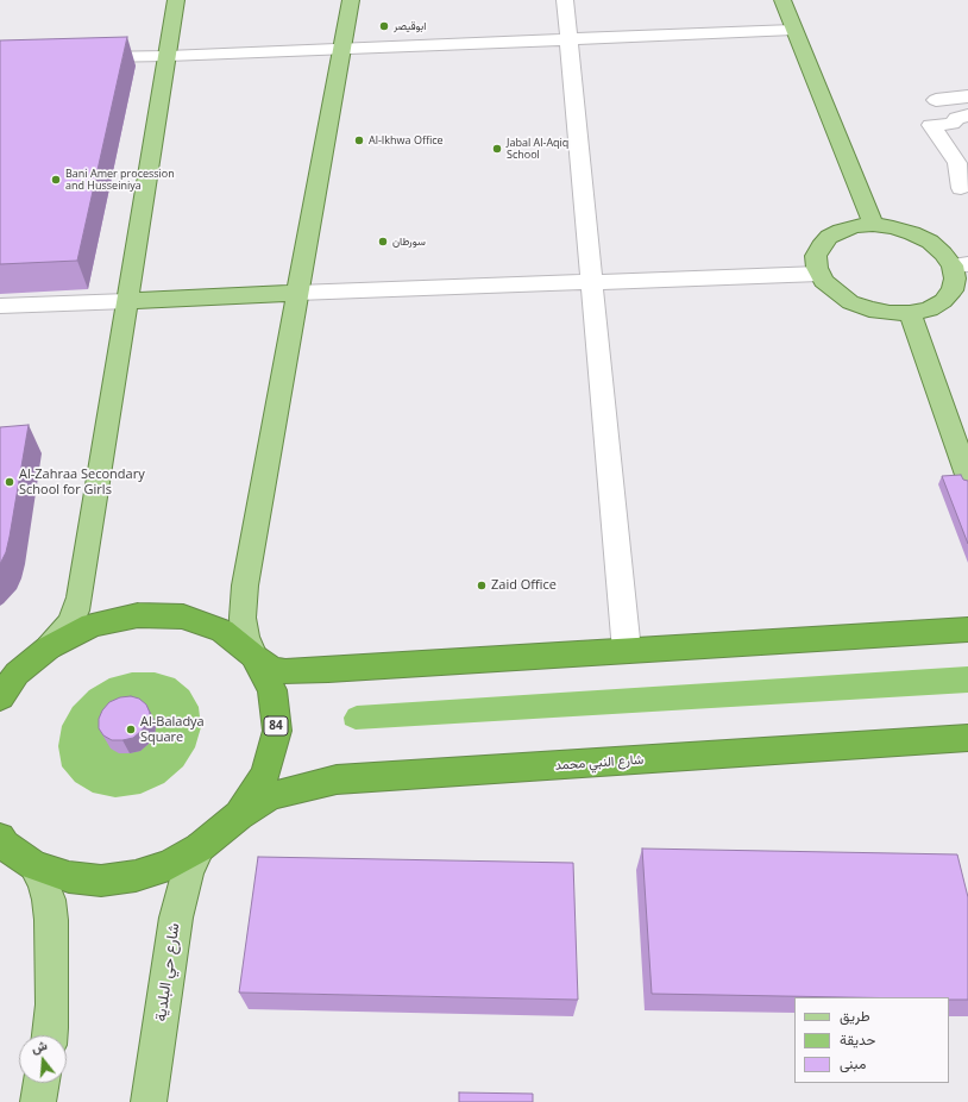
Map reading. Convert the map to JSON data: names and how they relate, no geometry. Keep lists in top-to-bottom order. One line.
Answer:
{"streets":{"highway":["84","شارع النبي محمد"],"main road":["شارع حي البلدية"]},"crossings":[["84","شارع النبي محمد"],["84","شارع حي البلدية"]],"places":["ابوقیصر","Al-Ikhwa Office","Jabal Al-Aqiq School","Bani Amer procession and Husseiniya","سورطان","Al-Zahraa Secondary School for Girls","Zaid Office","Al-Baladya Square"],"legend":["طريق","حديقة","مبنى"],"north":"top"}
